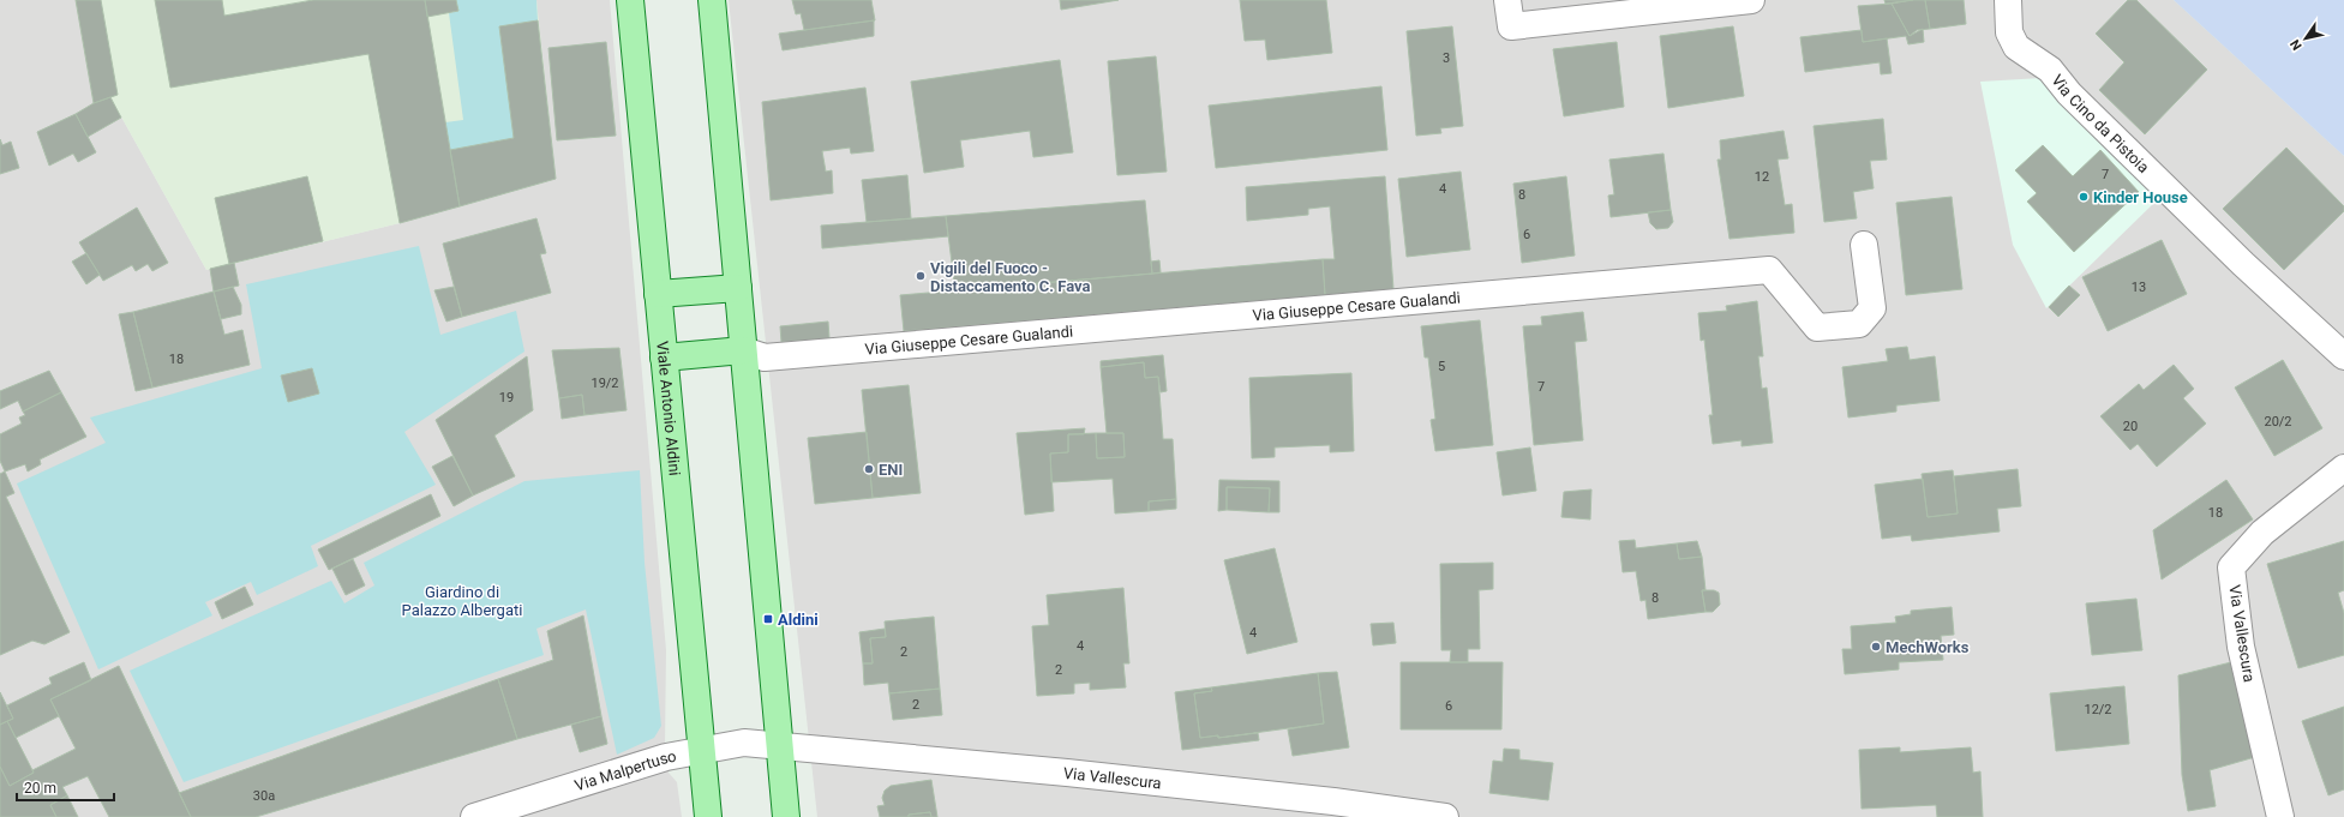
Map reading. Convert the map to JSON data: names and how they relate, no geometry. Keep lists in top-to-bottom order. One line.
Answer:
{"streets":{"main road":["Viale Antonio Aldini"],"street":["Via Cino da Pistoia","Via Giuseppe Cesare Gualandi","Via Vallescura","Via Malpertuso"]},"crossings":[["Viale Antonio Aldini","Via Malpertuso"],["Via Vallescura","Via Malpertuso"]],"parks":["Giardino di Palazzo Albergati"],"places":{"other":["Kinder House","Vigili del Fuoco - Distaccamento C. Fava","ENI","MechWorks"],"transit":["Aldini"]},"house_numbers":["3","7","12","4","8","6","13","18","5","19/2","7","19","20/2","20","18","8","4","4","2","2","2","6","12/2","30a"],"scale_bar":"20 m","north":"bottom left"}
